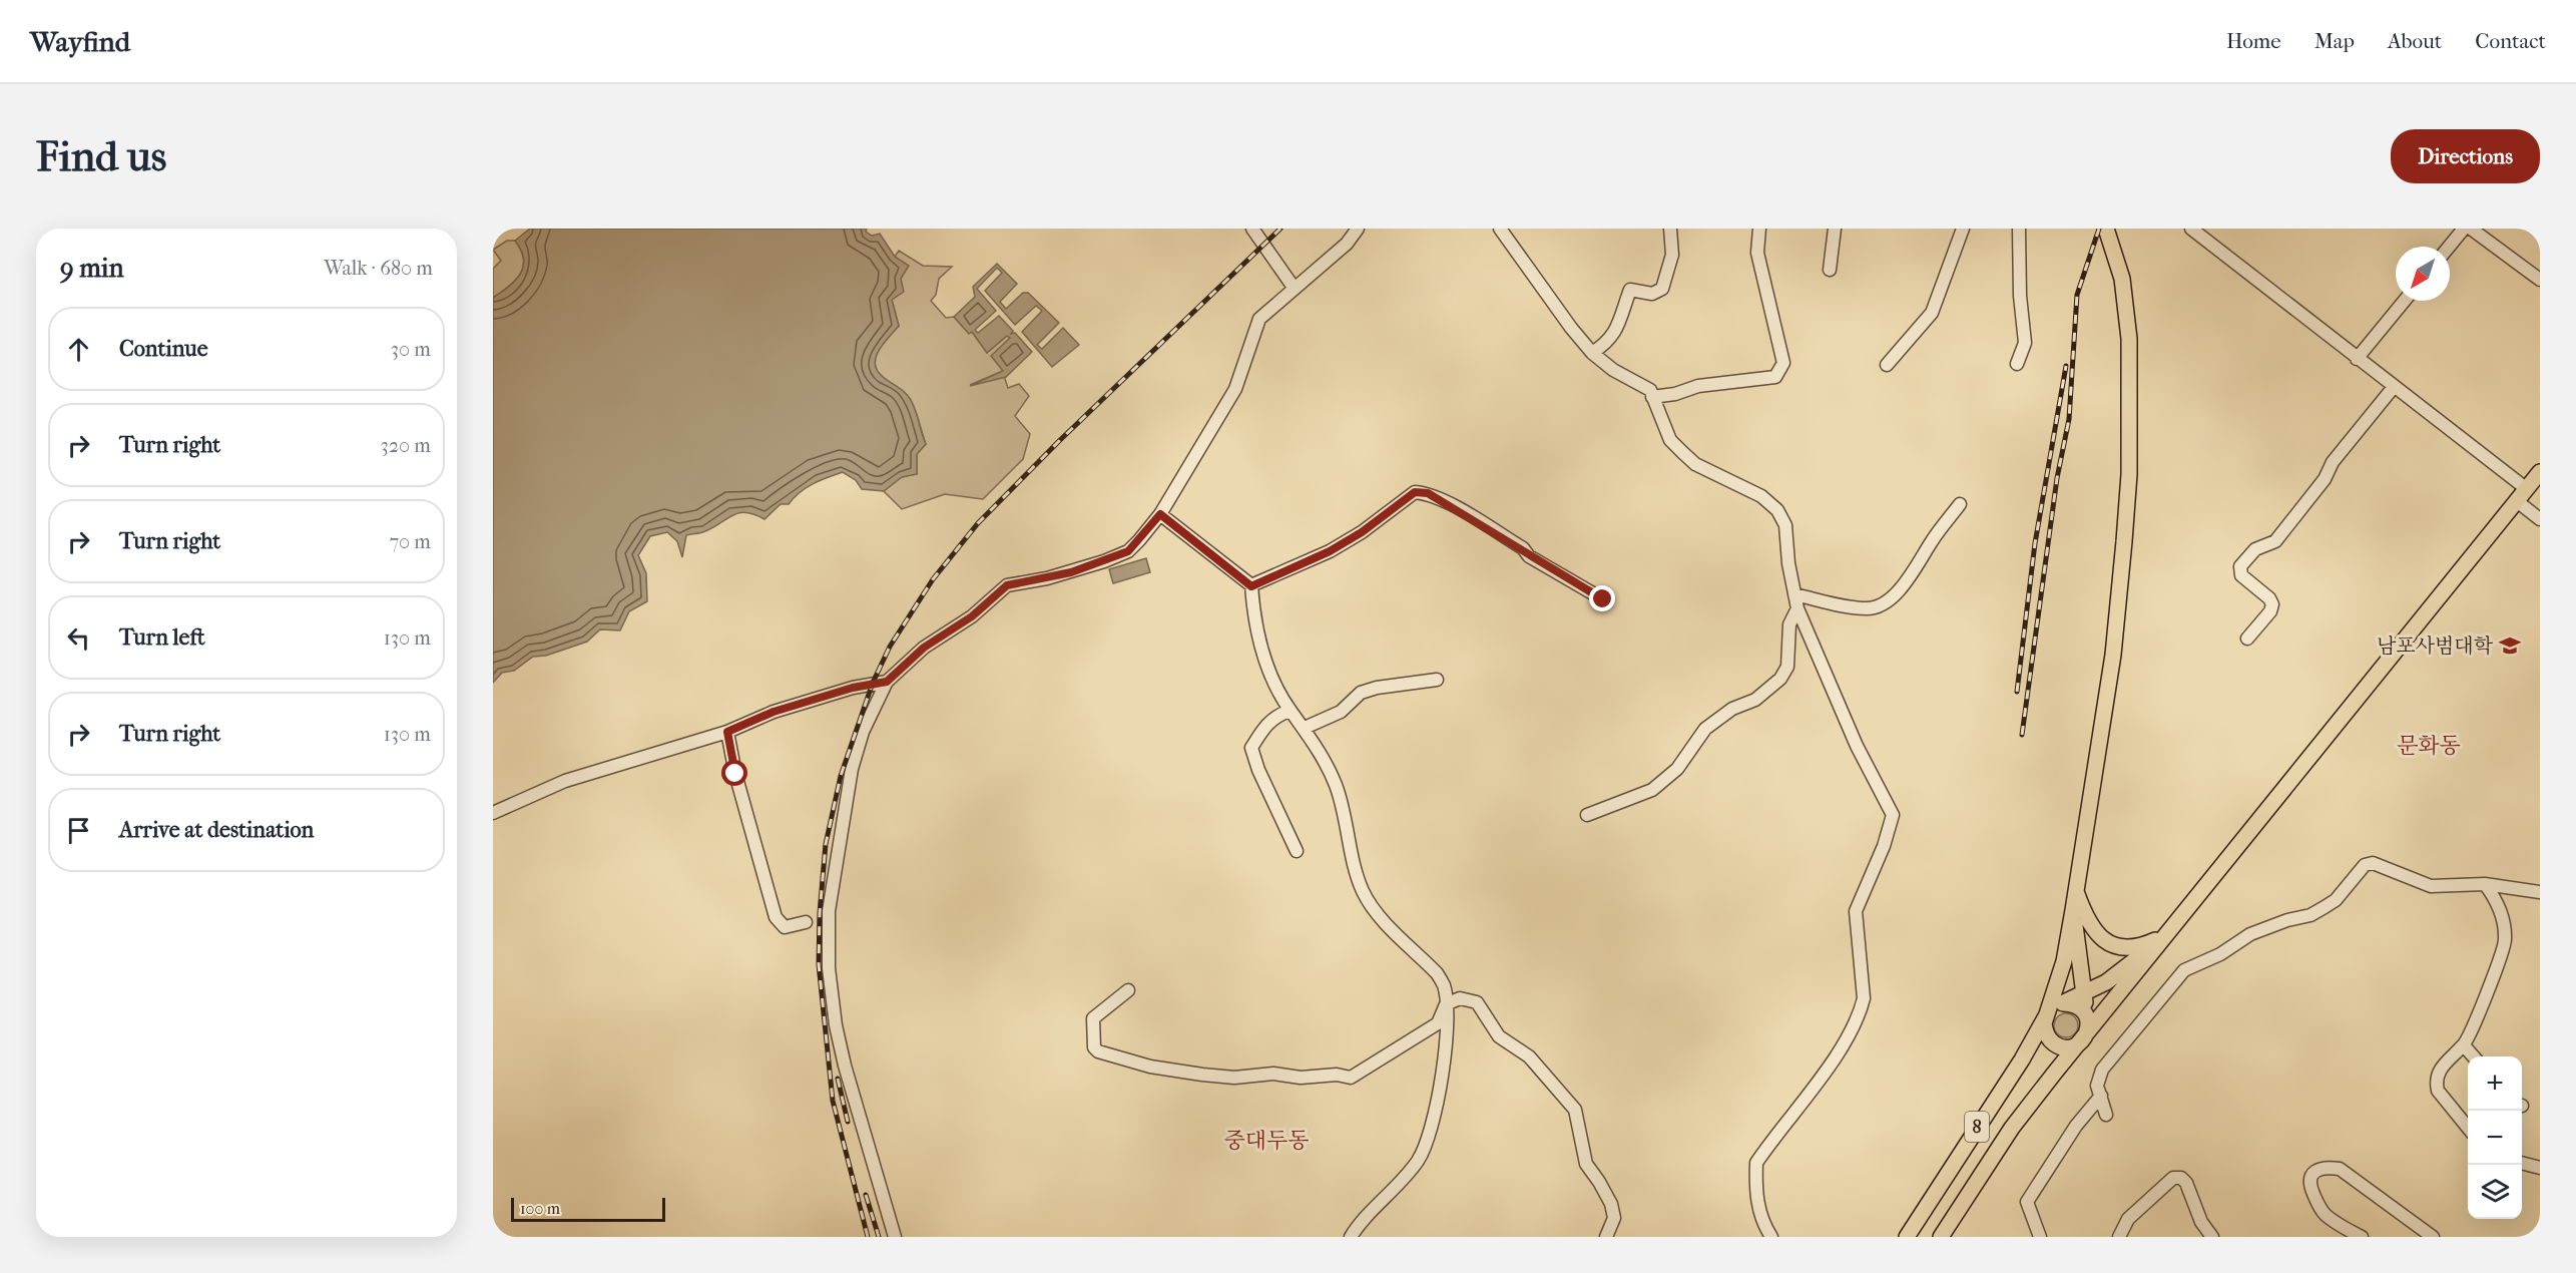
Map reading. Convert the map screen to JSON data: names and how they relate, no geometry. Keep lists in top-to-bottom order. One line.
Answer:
{"streets":{"main road":["8"]},"districts":["문화동","중대두동"],"places":{"school or university":["남포사범대학"]},"scale_bar":"100 m","north":"bottom left","page":{"header":"Wayfind","nav":["Home","Map","About","Contact"],"buttons":"Directions","title":"Find us","heading":["9 min","Walk · 680 m"],"list":[["Continue","30 m"],["Turn right","320 m"],["Turn right","70 m"],["Turn left","130 m"],["Turn right","130 m"],"Arrive at destination"],"map_buttons":["+","−"],"scale":"100 m"}}
